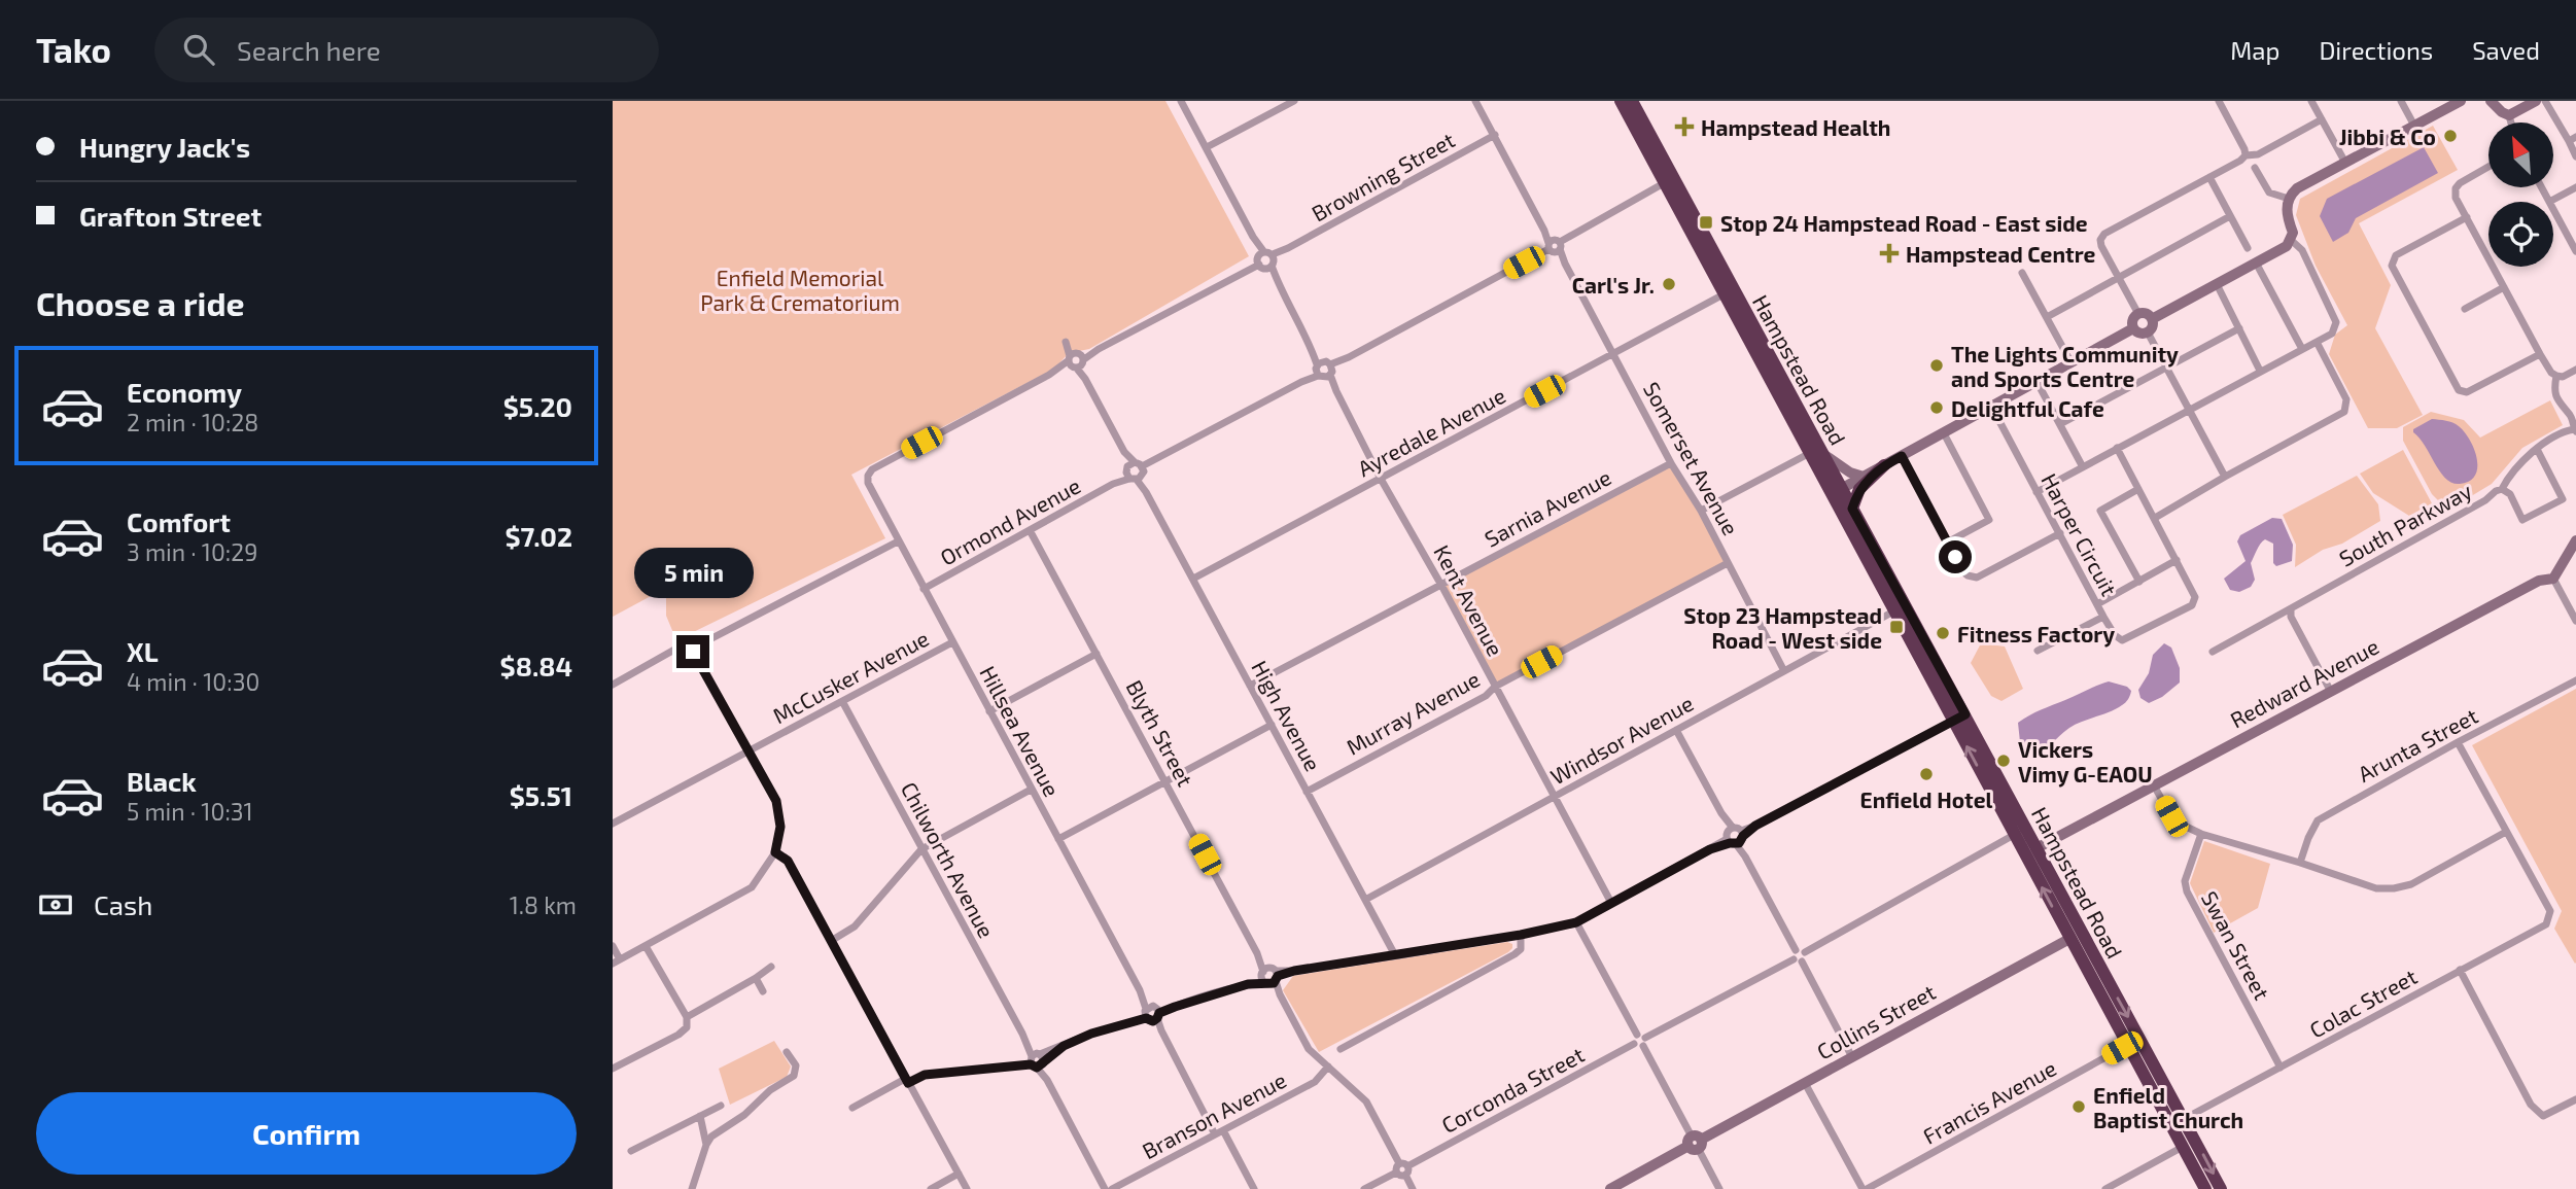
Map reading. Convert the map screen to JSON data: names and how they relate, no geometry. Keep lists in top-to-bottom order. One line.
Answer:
{"streets":{"highway":["Hampstead Road"],"street":["Browning Street","Ayredale Avenue","Somerset Avenue","Sarnia Avenue","Ormond Avenue","South Parkway","Harper Circuit","Kent Avenue","McCusker Avenue","Redward Avenue","Murray Avenue","High Avenue","Hillsea Avenue","Blyth Street","Windsor Avenue","Arunta Street","Chilworth Avenue","Swan Street","Colac Street","Collins Street","Corconda Street","Francis Avenue","Branson Avenue"]},"crossings":[["Browning Street","Somerset Avenue"],["Browning Street","Kent Avenue"],["Browning Street","High Avenue"],["Browning Street","Hillsea Avenue"],["Hampstead Road","Ayredale Avenue"],["Hampstead Road","Ormond Avenue"],["Hampstead Road","Redward Avenue"],["Hampstead Road","Windsor Avenue"],["Hampstead Road","Colac Street"],["Hampstead Road","Collins Street"],["Hampstead Road","Corconda Street"],["Hampstead Road","Francis Avenue"],["Ayredale Avenue","Somerset Avenue"],["Ayredale Avenue","Kent Avenue"],["Ayredale Avenue","High Avenue"],["Somerset Avenue","Sarnia Avenue"],["Somerset Avenue","Ormond Avenue"],["Somerset Avenue","Murray Avenue"],["Somerset Avenue","Windsor Avenue"],["Sarnia Avenue","Kent Avenue"],["Sarnia Avenue","High Avenue"],["Ormond Avenue","Kent Avenue"],["Ormond Avenue","High Avenue"],["Ormond Avenue","Hillsea Avenue"],["Ormond Avenue","Blyth Street"],["Kent Avenue","Murray Avenue"],["Kent Avenue","Windsor Avenue"],["McCusker Avenue","Hillsea Avenue"],["McCusker Avenue","Chilworth Avenue"],["Murray Avenue","High Avenue"],["High Avenue","Windsor Avenue"],["Hillsea Avenue","Branson Avenue"],["Blyth Street","Corconda Street"],["Blyth Street","Branson Avenue"],["Swan Street","Colac Street"]],"parks":["Enfield Memorial Park & Crematorium"],"places":{"health":["Hampstead Health","Hampstead Centre"],"other":["Jibbi & Co","Carl's Jr.","The Lights Community and Sports Centre","Delightful Cafe","Fitness Factory","Vickers Vimy G-EAOU","Enfield Hotel","Enfield Baptist Church"],"transit":["Stop 24 Hampstead Road - East side","Stop 23 Hampstead Road - West side"]},"north":"top left","page":{"header":"Tako","search":"Search here","nav":["Map","Directions","Saved"],"banner":["Hungry Jack's","Grafton Street"],"heading":"Choose a ride","list":[{"name":"Economy","note":"2 min · 10:28","value":"$5.20"},{"name":"Comfort","note":"3 min · 10:29","value":"$7.02"},{"name":"XL","note":"4 min · 10:30","value":"$8.84"},{"name":"Black","note":"5 min · 10:31","value":"$5.51"}],"bubble":"5 min","pay":["Cash","1.8 km"],"buttons":"Confirm"}}
